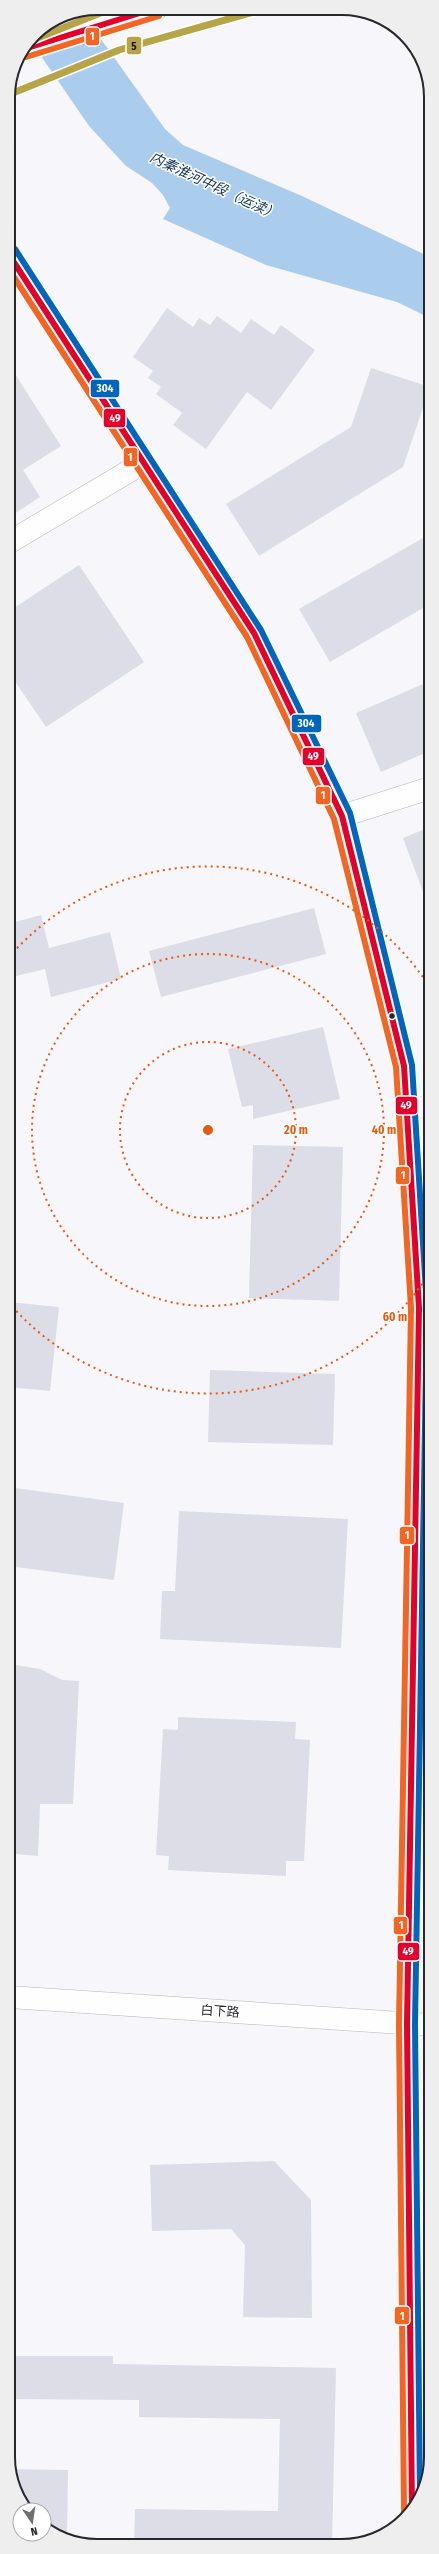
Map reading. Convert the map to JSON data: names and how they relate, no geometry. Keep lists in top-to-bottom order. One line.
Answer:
{"streets":{"street":["白下路"]},"water":["内秦淮河中段（运渎）"],"lines":["transit line 5","transit line 49","transit line 1","transit line 304"],"north":"bottom","rings":["20 m","40 m","60 m"]}
